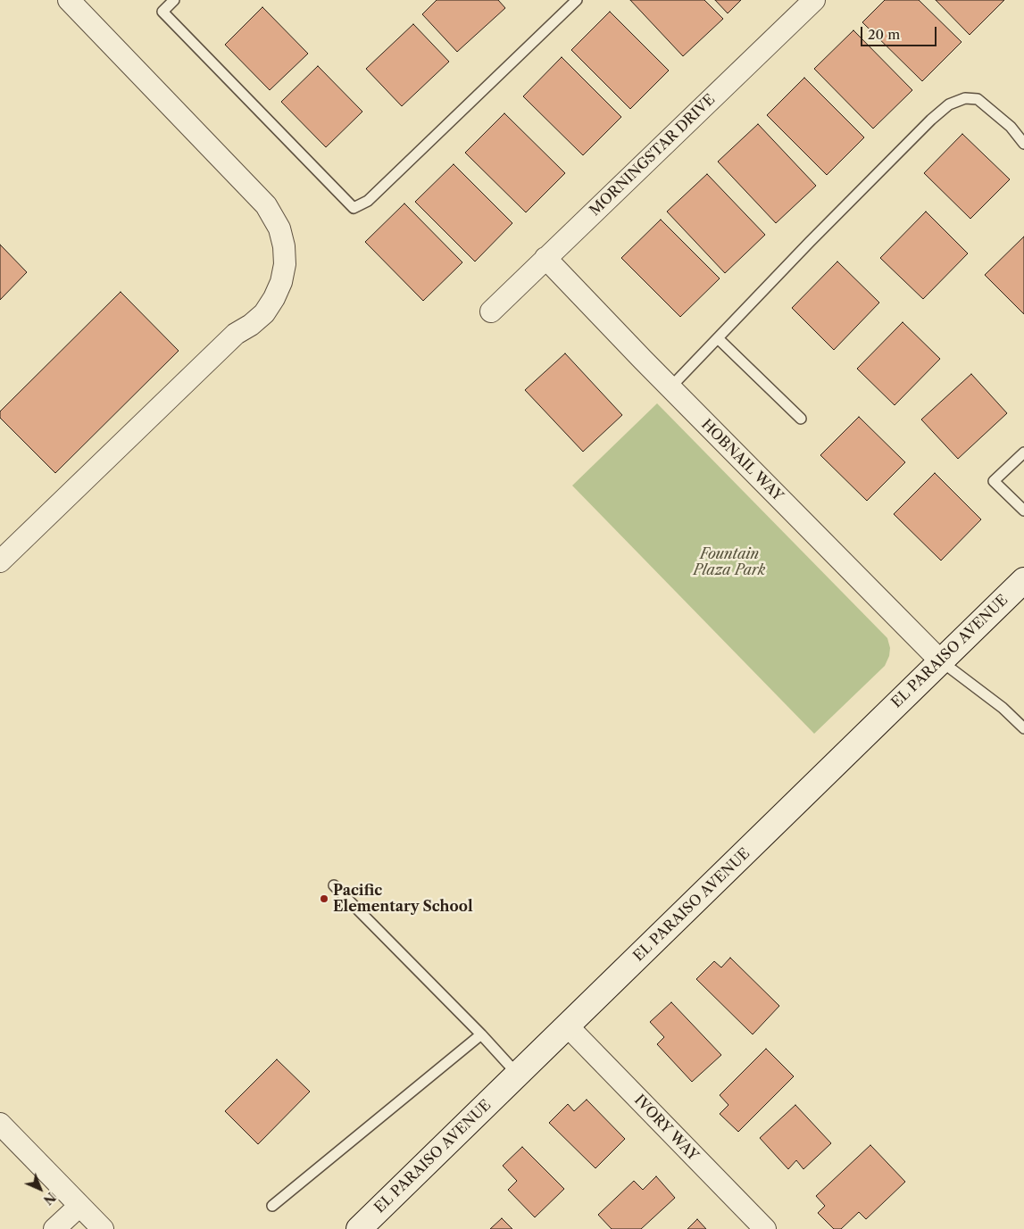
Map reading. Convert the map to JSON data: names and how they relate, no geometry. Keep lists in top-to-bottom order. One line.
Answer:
{"streets":{"street":["MORNINGSTAR DRIVE","HOBNAIL WAY","EL PARAISO AVENUE","IVORY WAY"]},"crossings":[["MORNINGSTAR DRIVE","HOBNAIL WAY"],["HOBNAIL WAY","EL PARAISO AVENUE"],["EL PARAISO AVENUE","IVORY WAY"]],"parks":["Fountain Plaza Park"],"places":["Pacific Elementary School"],"scale_bar":"20 m","north":"bottom right"}
